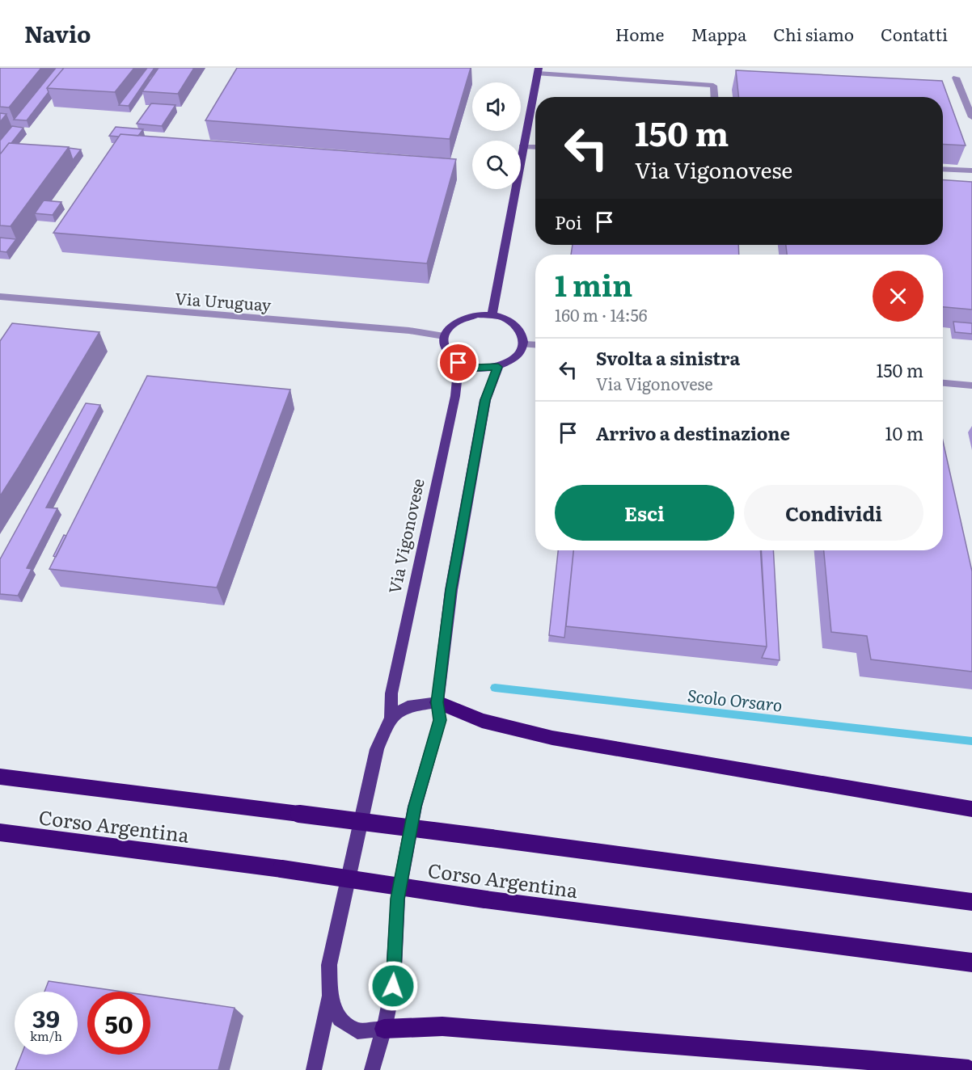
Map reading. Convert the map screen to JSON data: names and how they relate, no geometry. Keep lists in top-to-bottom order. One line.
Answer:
{"streets":{"highway":["Corso Argentina"],"main road":["Via Vigonovese"],"street":["Via Uruguay"]},"crossings":[["Via Uruguay","Via Vigonovese"]],"water":["Scolo Orsaro"],"page":{"header":"Navio","nav":["Home","Mappa","Chi siamo","Contatti"],"turn":["150 m","Via Vigonovese"],"then":"Poi","heading":["1 min","160 m · 14:56"],"list":[{"name":"Svolta a sinistra","note":"Via Vigonovese","value":"150 m"},{"name":"Arrivo a destinazione","value":"10 m"}],"buttons":["Esci","Condividi"],"speed":"39 km/h","limit":"50"}}
